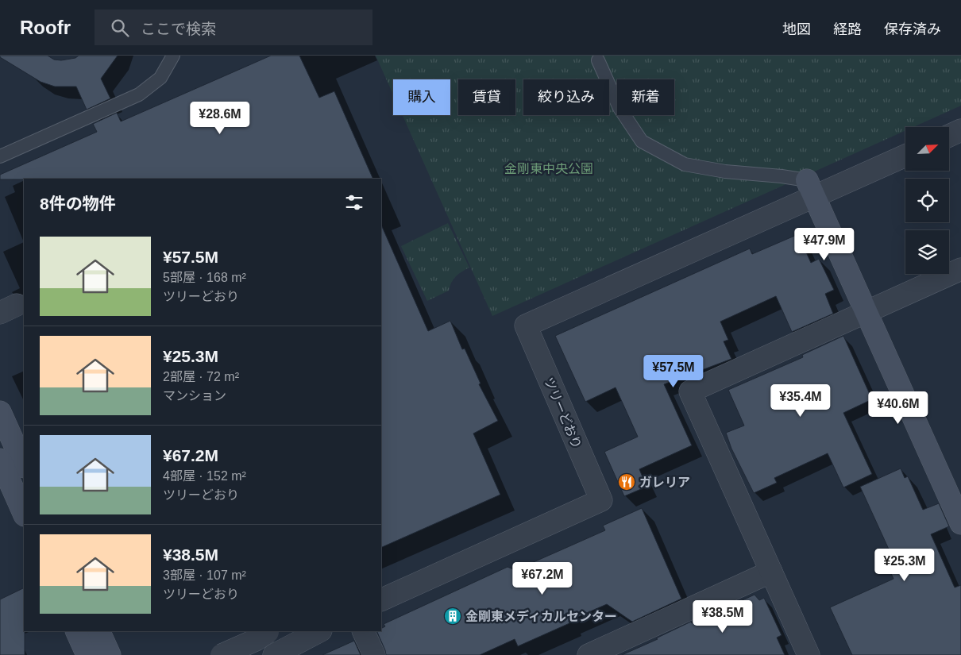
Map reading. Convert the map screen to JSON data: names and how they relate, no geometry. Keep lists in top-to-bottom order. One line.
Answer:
{"streets":{"street":["ツリーどおり"]},"parks":["金剛東中央公園"],"places":{"restaurant":["ガレリア"],"building":["金剛東メディカルセンター"]},"north":"top right","page":{"header":"Roofr","search":"ここで検索","nav":["地図","経路","保存済み"],"chip":["購入","賃貸","絞り込み","新着"],"price":["¥28.6M","¥47.9M","¥57.5M","¥35.4M","¥40.6M","¥25.3M","¥67.2M","¥38.5M"],"heading":"8件の物件","list":[{"name":"¥57.5M","note":"5部屋 · 168 m² · ツリーどおり"},{"name":"¥25.3M","note":"2部屋 · 72 m² · マンション"},{"name":"¥67.2M","note":"4部屋 · 152 m² · ツリーどおり"},{"name":"¥38.5M","note":"3部屋 · 107 m² · ツリーどおり"}]}}
